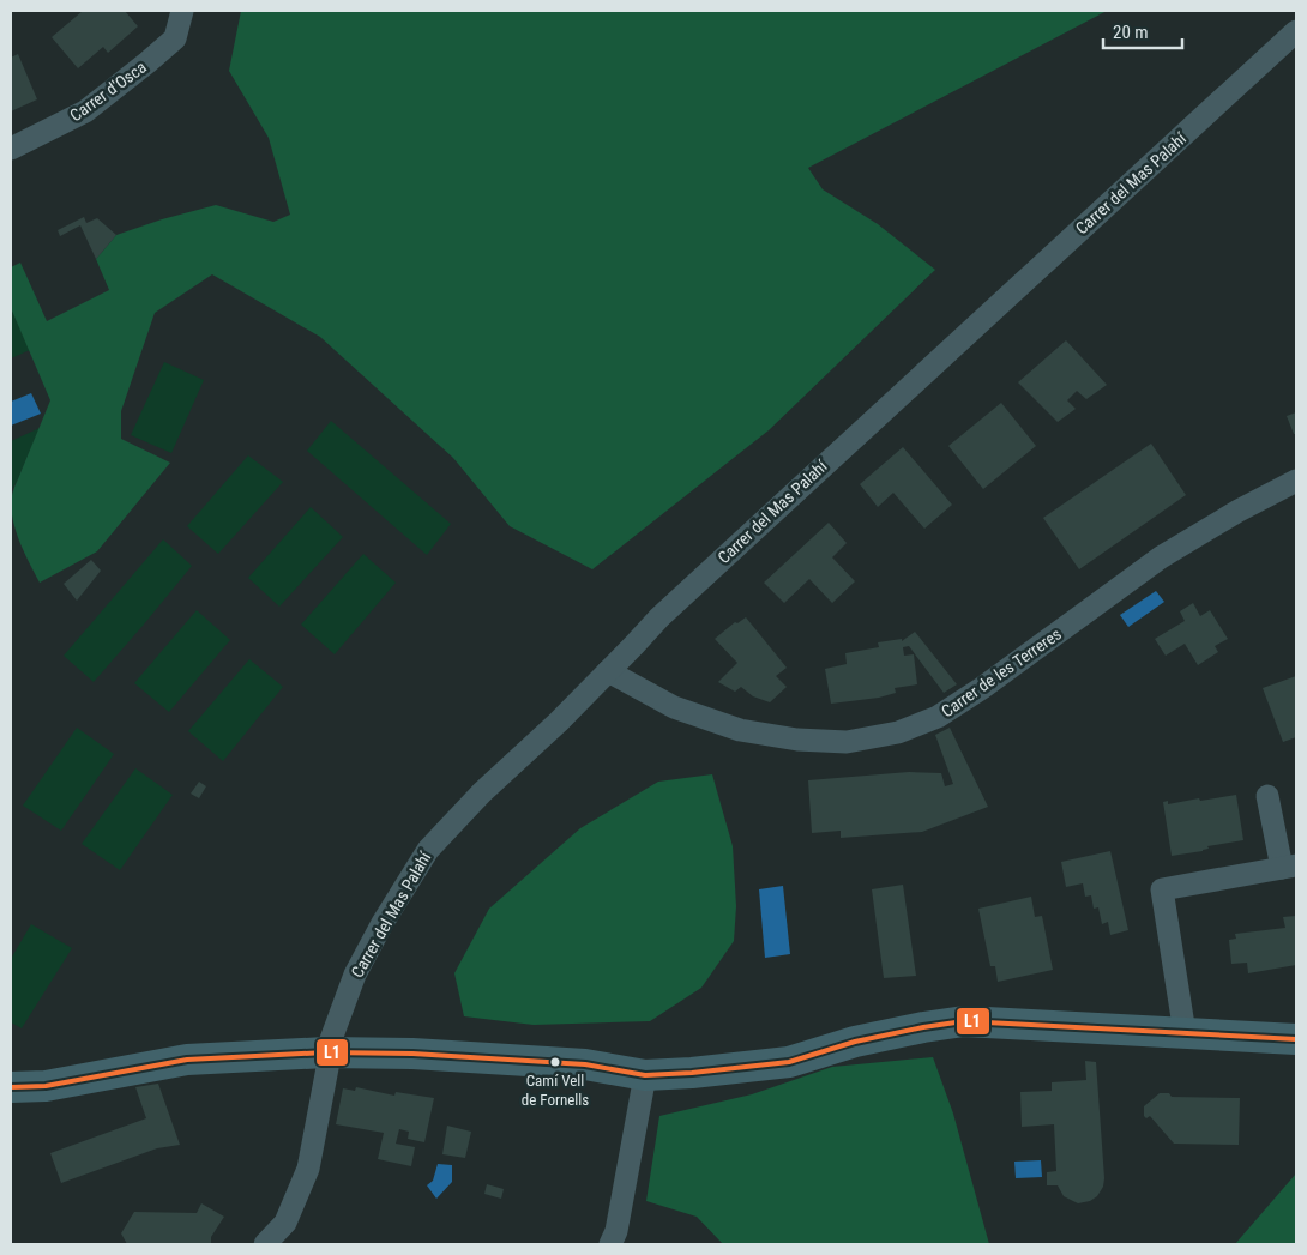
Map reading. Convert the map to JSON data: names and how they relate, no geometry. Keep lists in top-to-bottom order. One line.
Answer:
{"streets":{"street":["Carrer d'Osca","Carrer del Mas Palahí","Carrer de les Terreres"]},"crossings":[["Carrer del Mas Palahí","Carrer de les Terreres"]],"places":["Camí Vell de Fornells"],"lines":["transit line L1"],"scale_bar":"20 m"}
